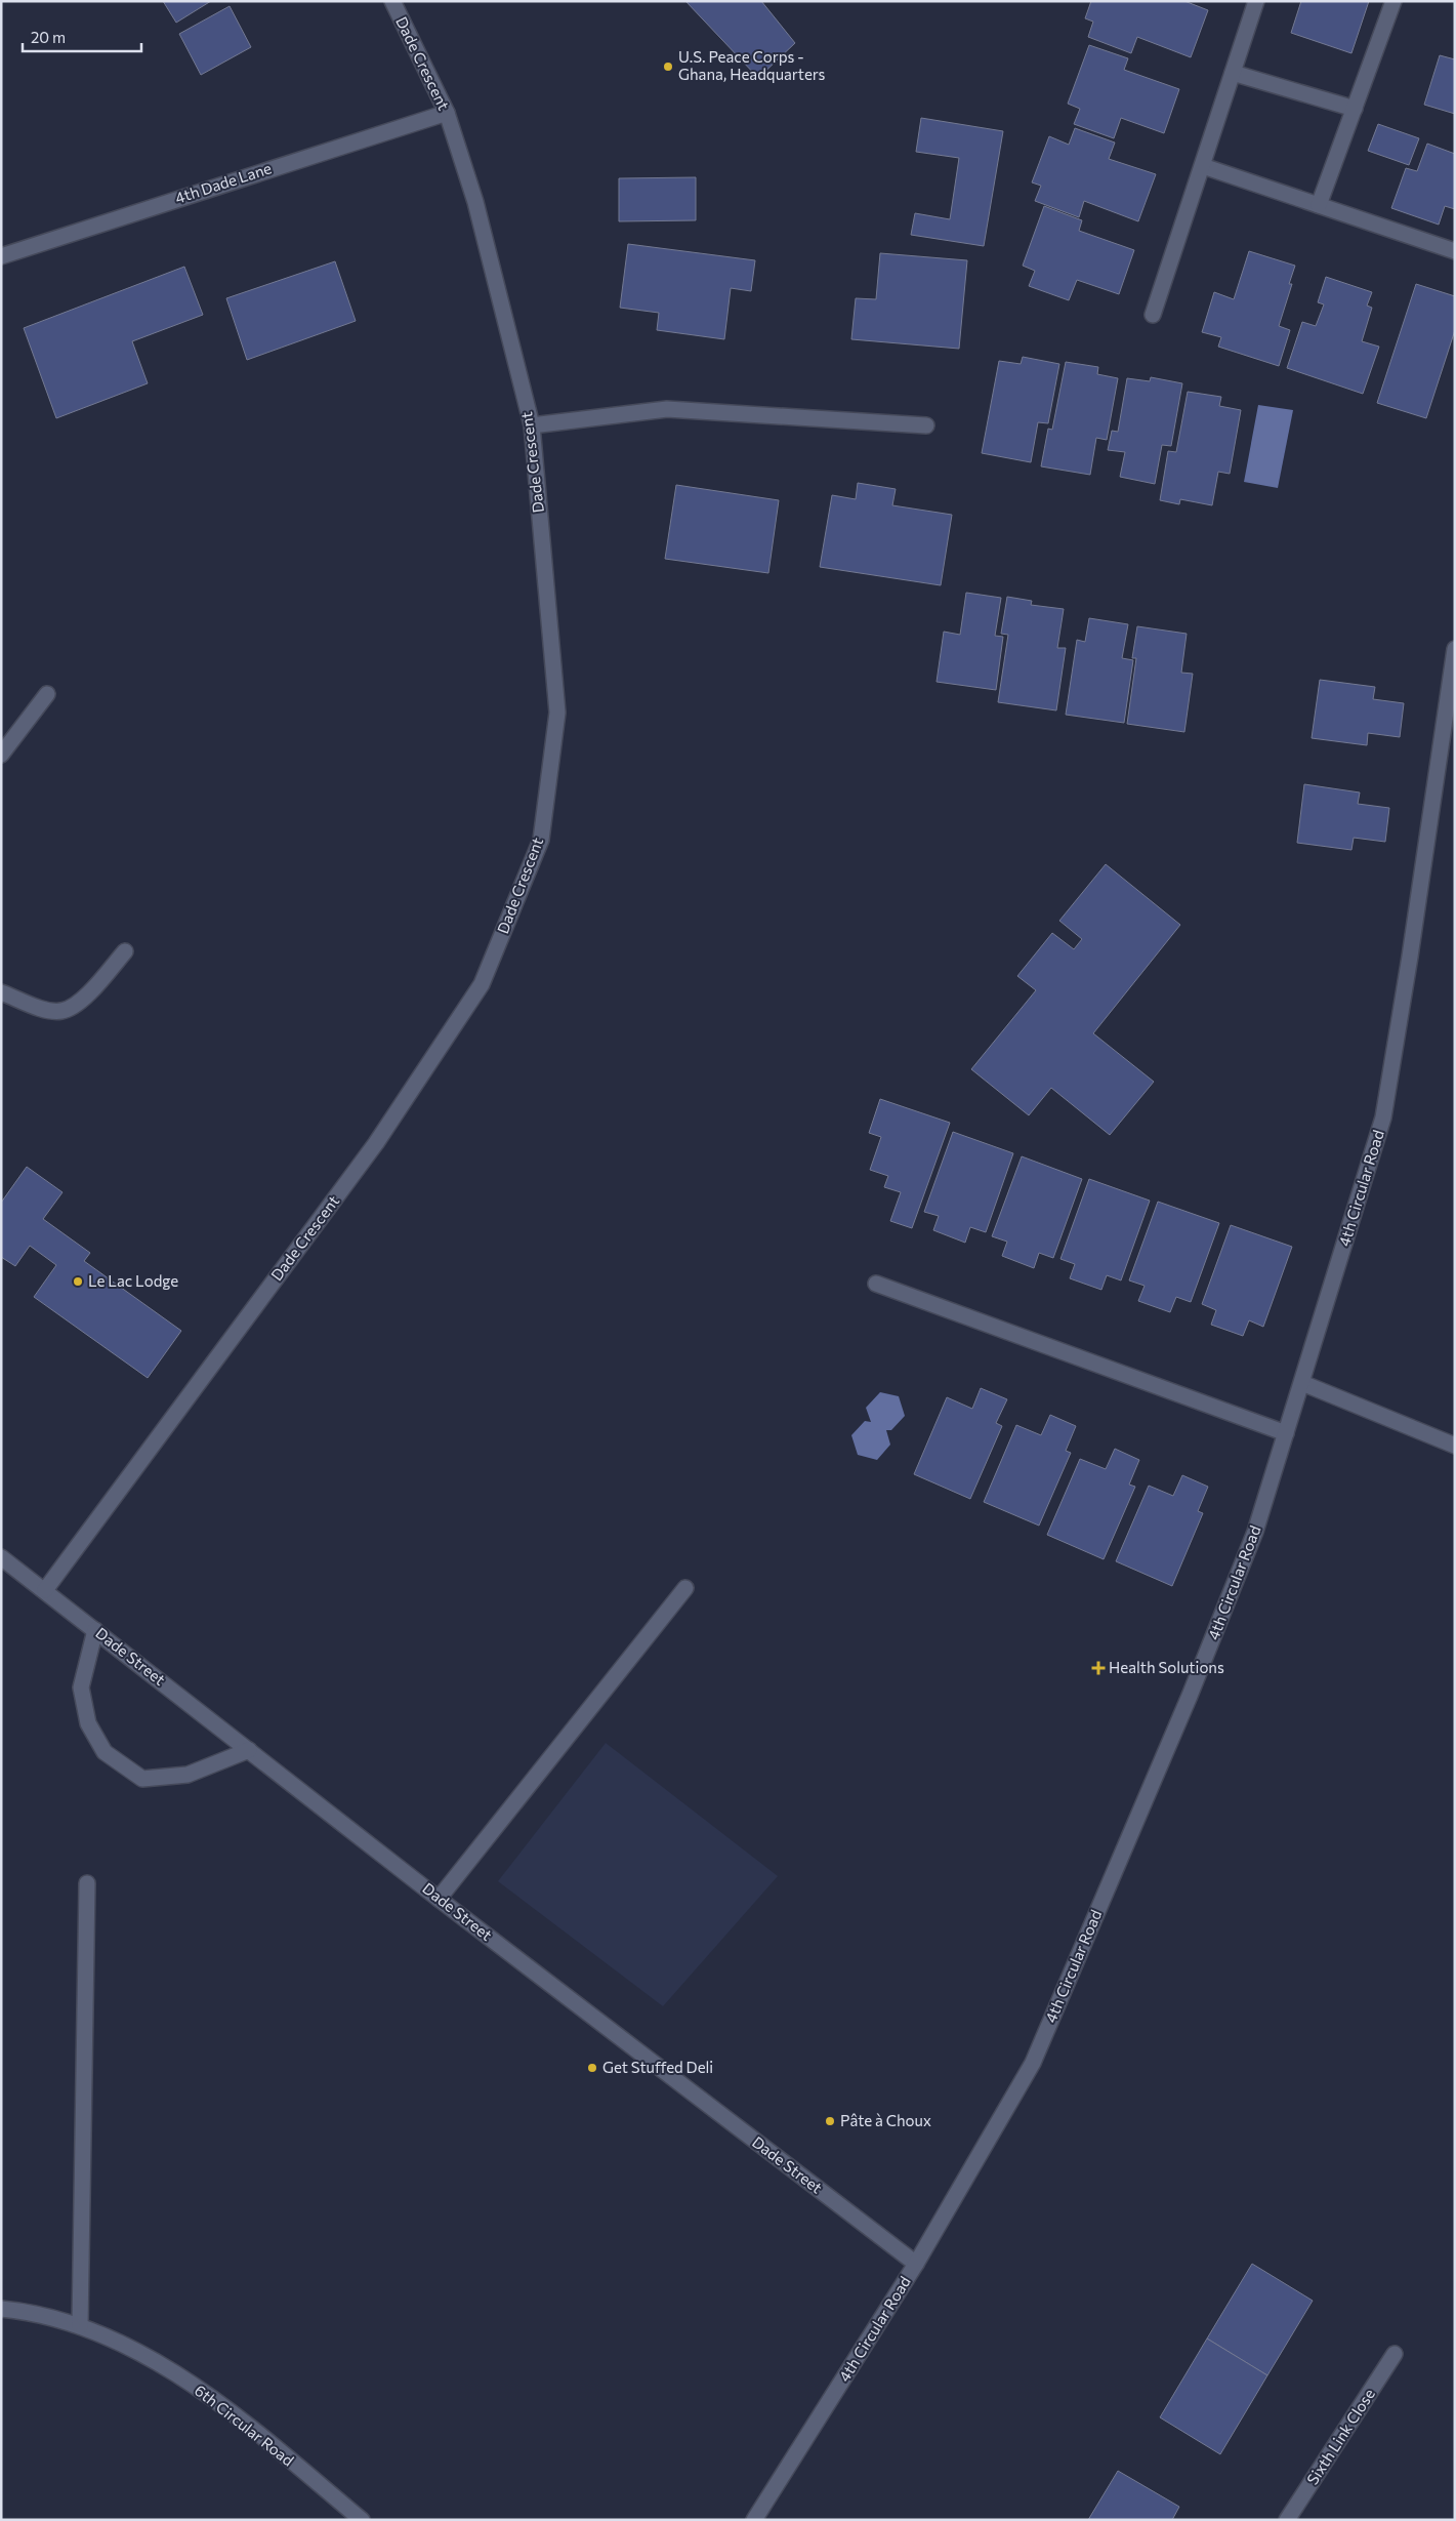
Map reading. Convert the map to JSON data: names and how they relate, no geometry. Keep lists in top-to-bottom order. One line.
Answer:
{"streets":{"street":["Dade Crescent","4th Dade Lane","4th Circular Road","Dade Street","6th Circular Road","Sixth Link Close"]},"crossings":[["Dade Crescent","4th Dade Lane"],["Dade Crescent","Dade Street"],["4th Circular Road","Dade Street"]],"places":{"other":["U.S. Peace Corps - Ghana, Headquarters","Le Lac Lodge","Get Stuffed Deli","Pâte à Choux"],"health":["Health Solutions"]},"scale_bar":"20 m"}
